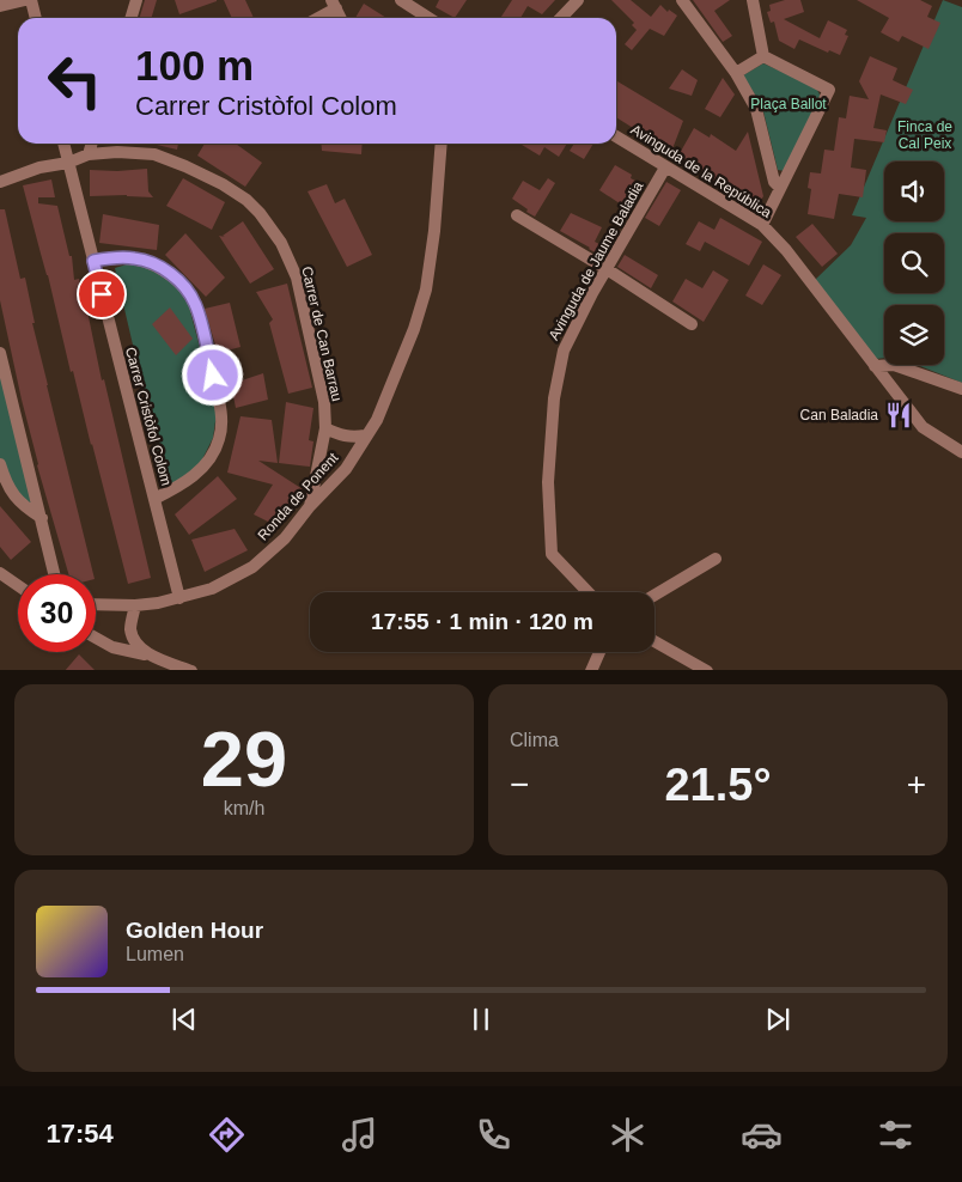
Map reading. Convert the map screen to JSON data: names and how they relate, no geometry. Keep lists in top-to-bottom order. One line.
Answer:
{"streets":{"street":["Avinguda de la República","Avinguda de Jaume Baladia","Carrer de Can Barrau","Carrer Cristòfol Colom","Ronda de Ponent"]},"crossings":[["Avinguda de la República","Avinguda de Jaume Baladia"],["Carrer de Can Barrau","Carrer Cristòfol Colom"],["Carrer de Can Barrau","Ronda de Ponent"],["Carrer Cristòfol Colom","Ronda de Ponent"]],"parks":["Plaça Ballot","Finca de Cal Peix"],"places":{"restaurant":["Can Baladia"]},"page":{"turn":["100 m","Carrer Cristòfol Colom"],"limit":"30","trip":"17:55 · 1 min · 120 m","tile":[["29","km/h"],"Clima"],"heat":["−","21.5°","+"],"song":["Golden Hour","Lumen"],"tabs":"17:54"}}
